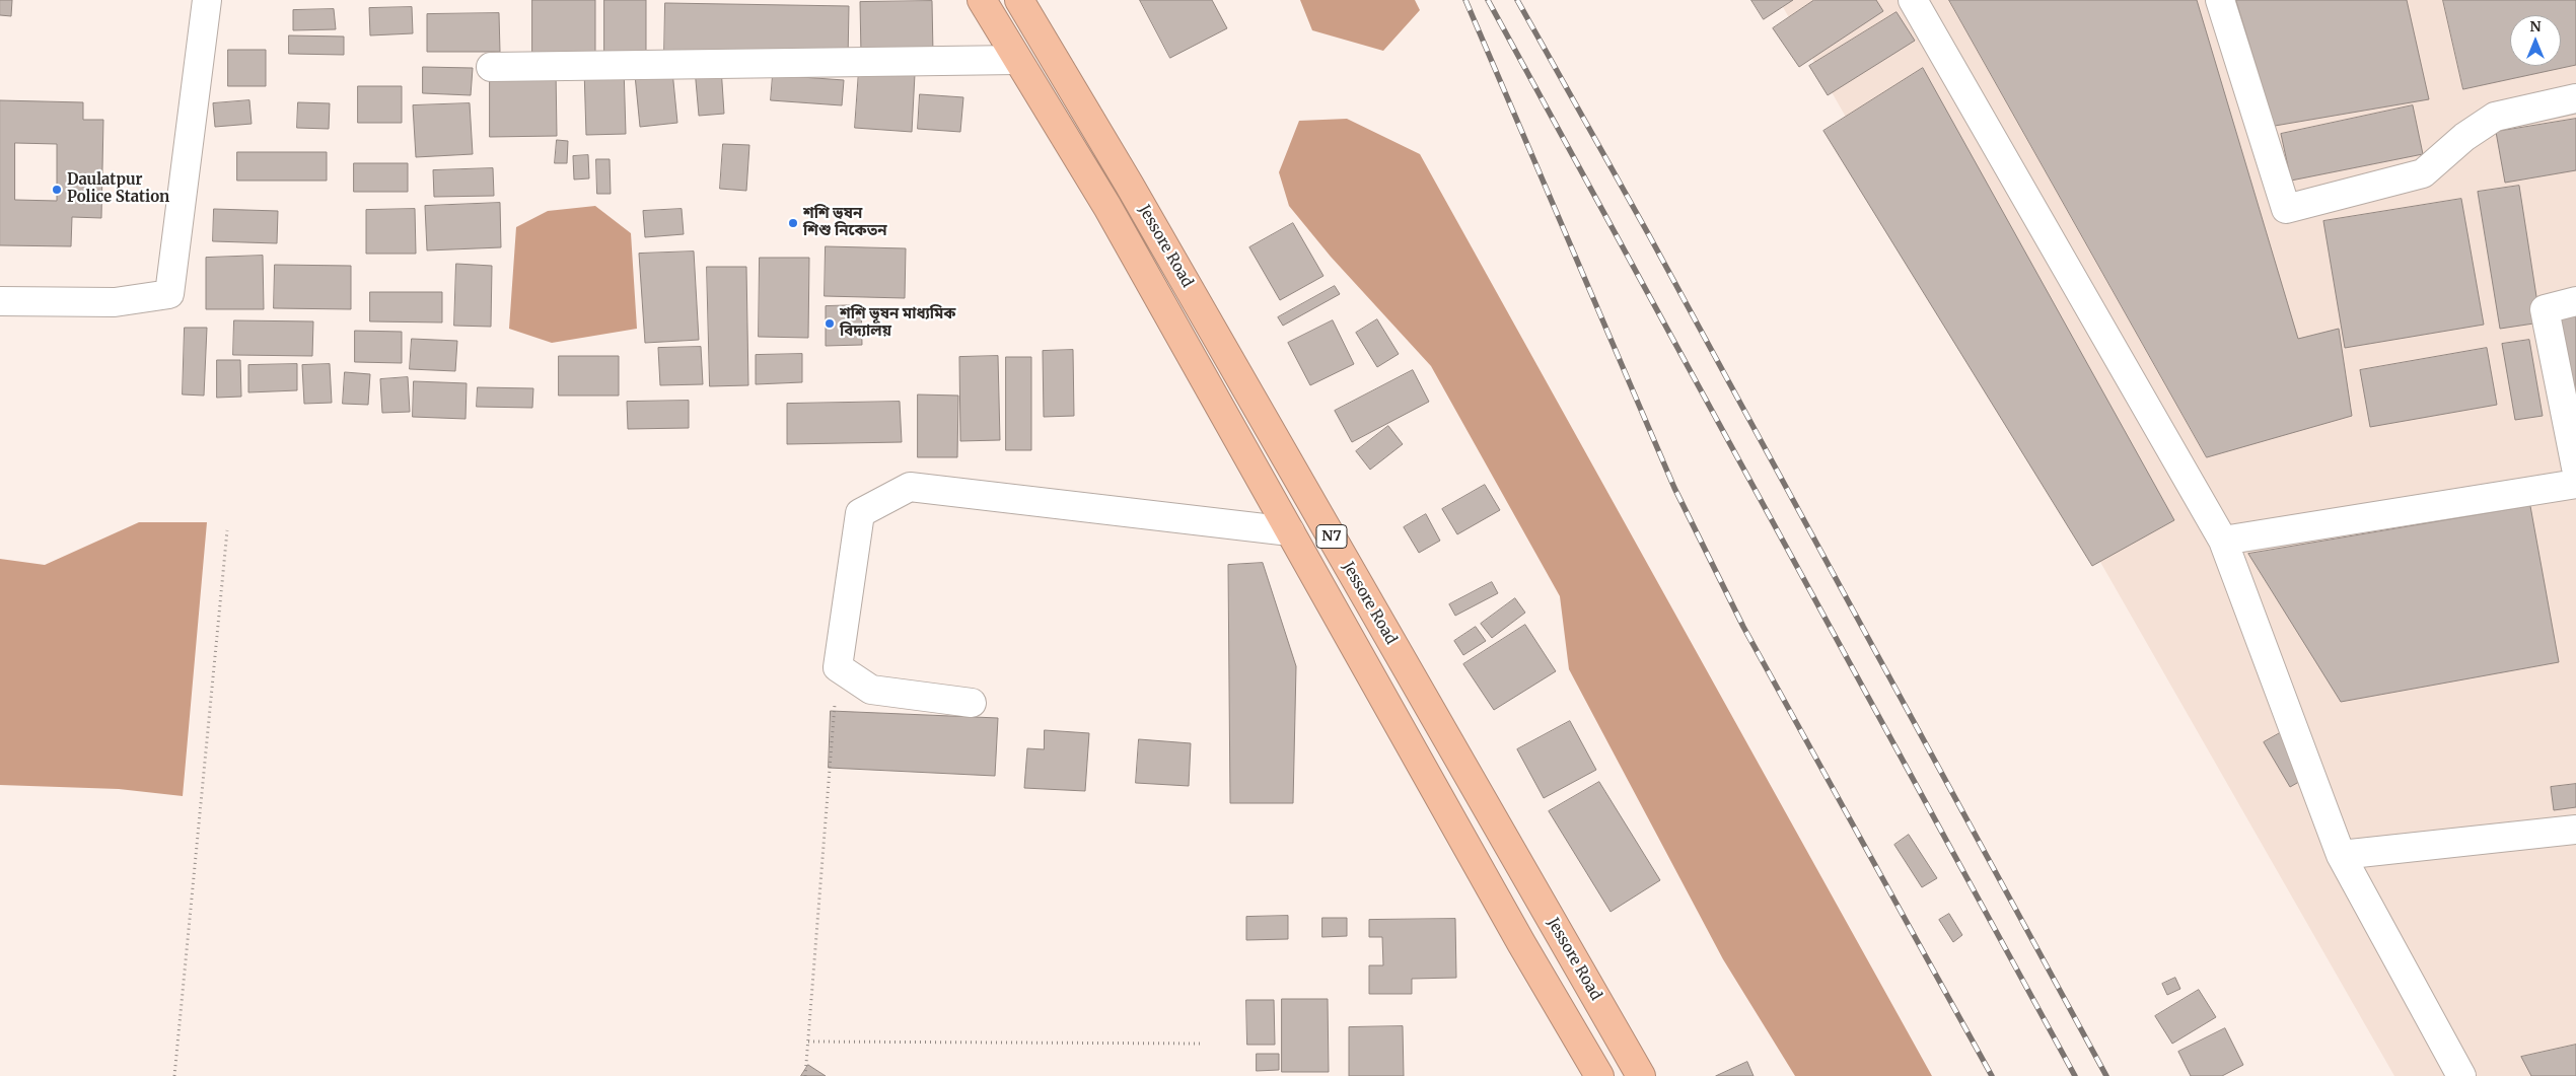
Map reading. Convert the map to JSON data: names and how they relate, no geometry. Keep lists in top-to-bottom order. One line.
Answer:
{"streets":{"highway":["Jessore Road","N7"]},"places":["Daulatpur Police Station","শশি ভূষন শিশু নিকেতন","শশি ভূষন মাধ্যমিক বিদ্যালয়"],"north":"top"}
